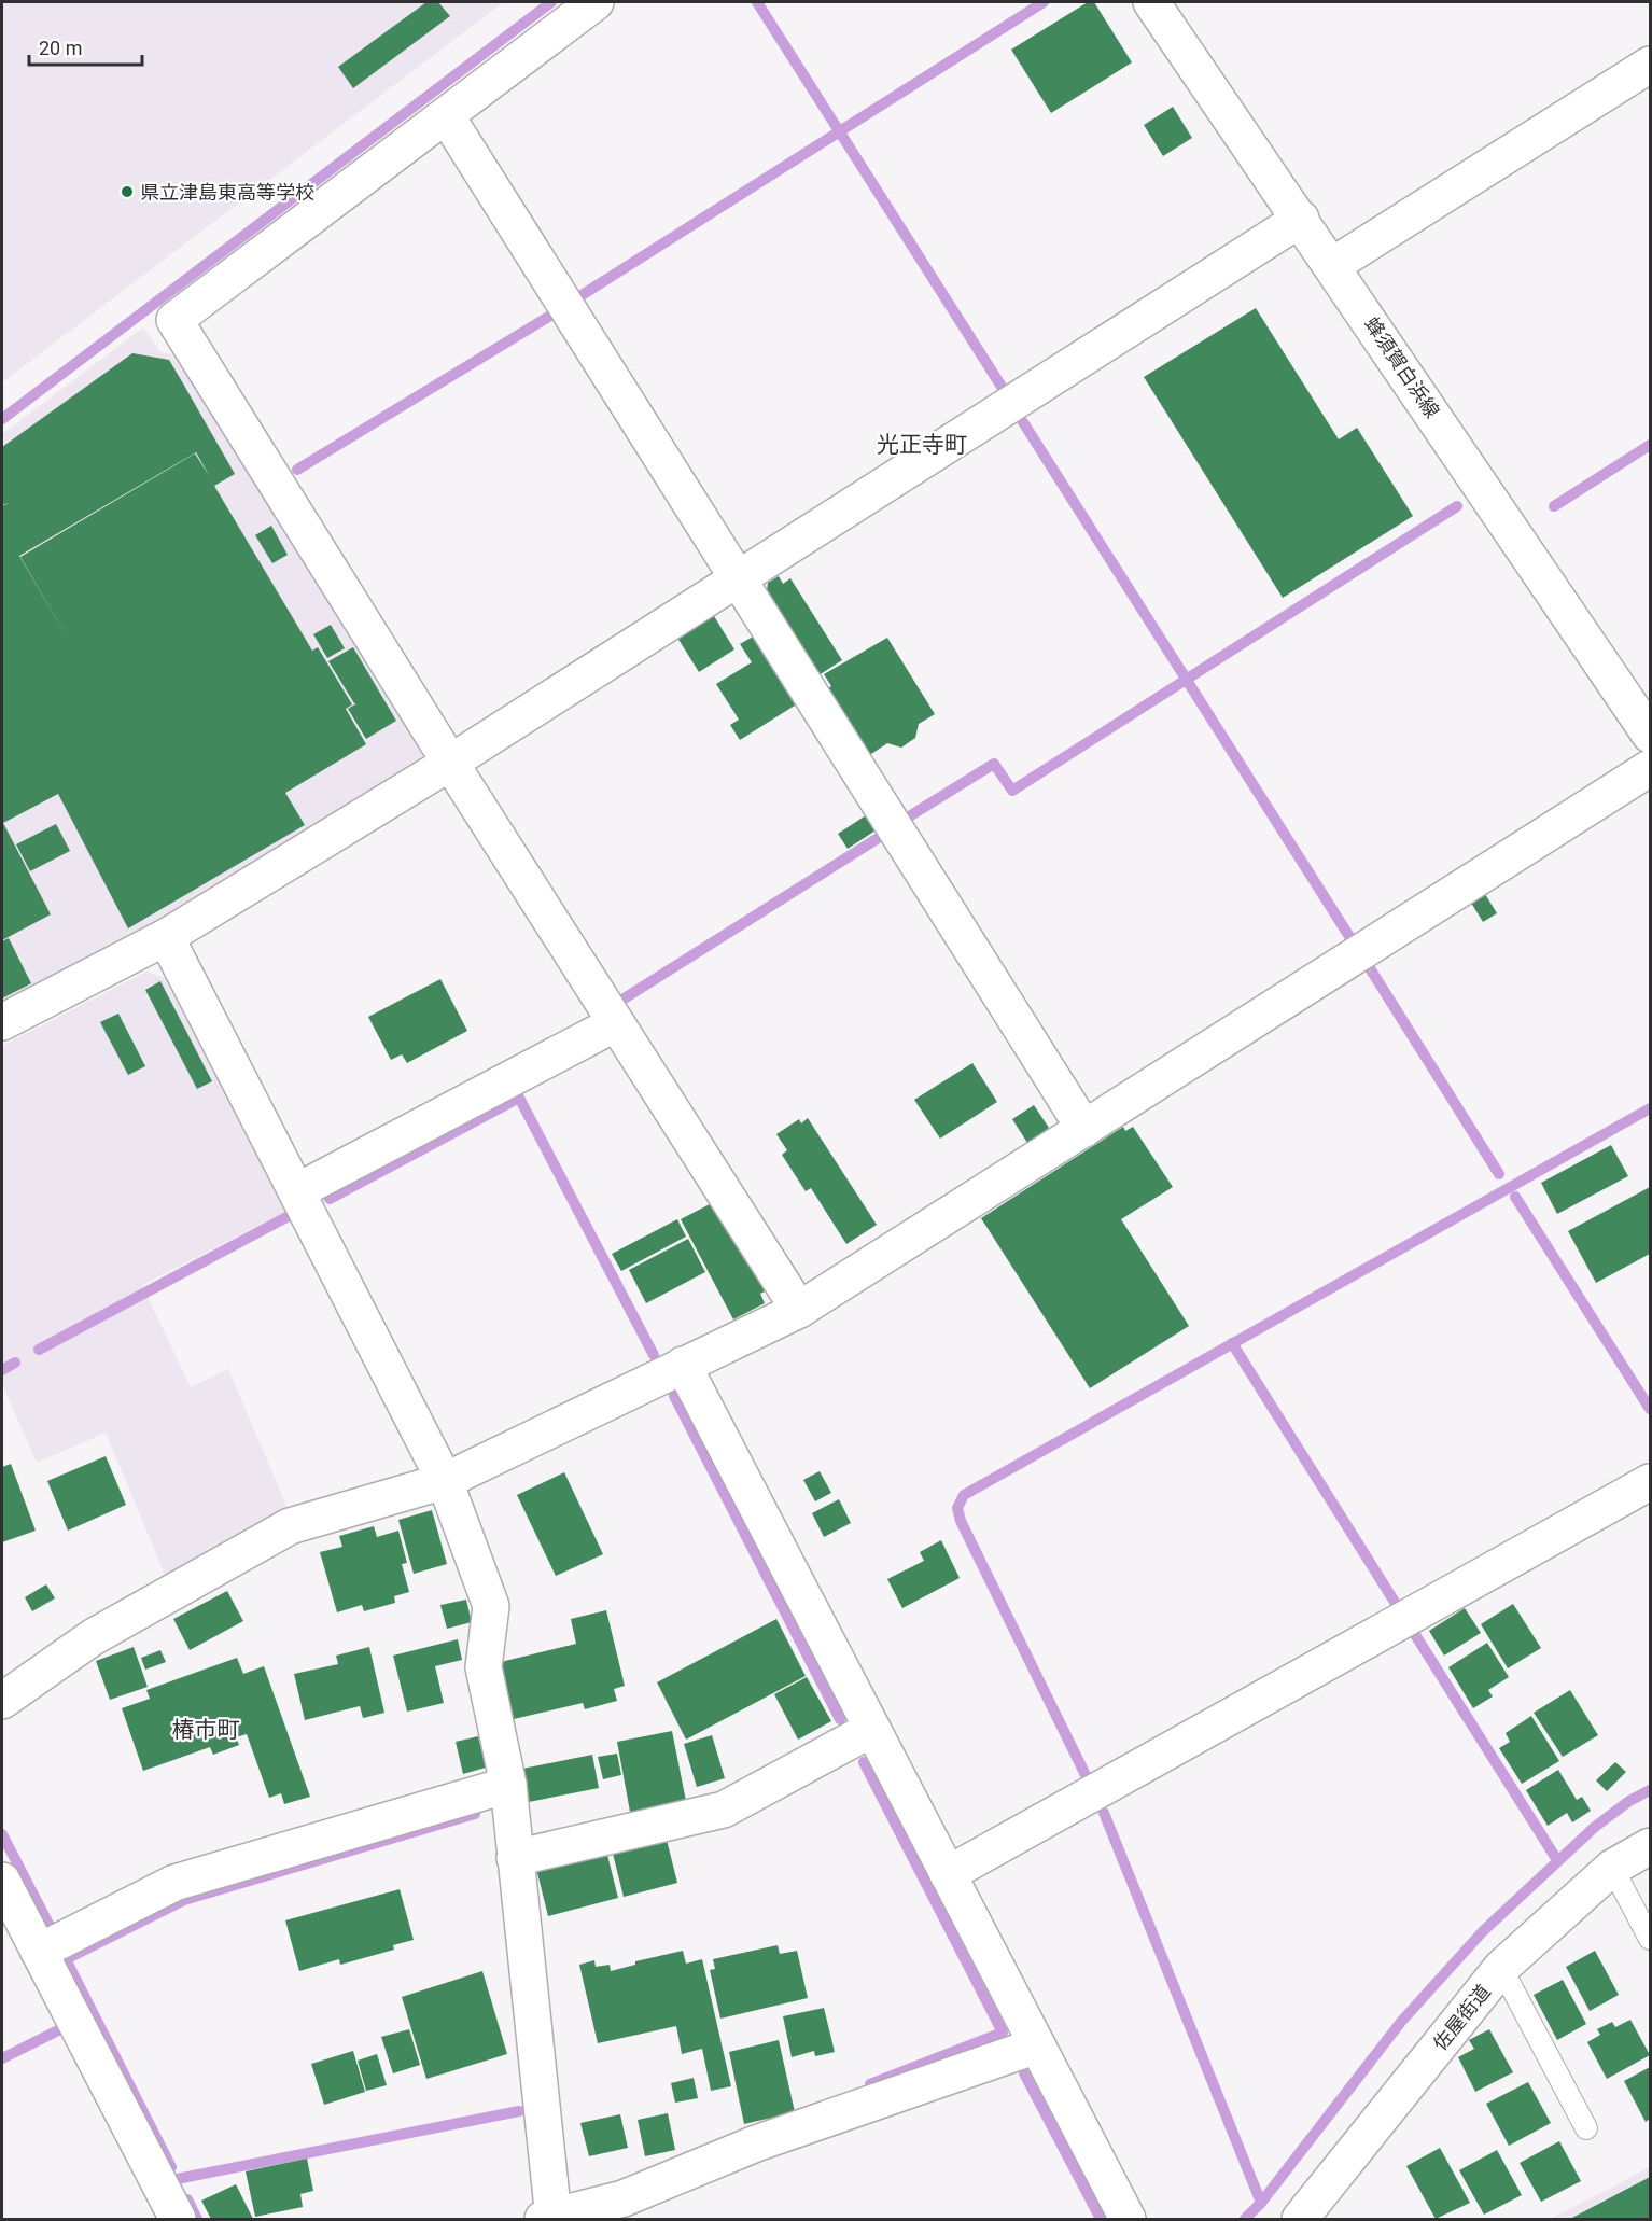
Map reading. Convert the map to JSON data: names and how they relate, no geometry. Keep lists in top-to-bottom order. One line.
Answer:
{"streets":{"street":["蜂須賀白浜線","佐屋街道"]},"districts":["光正寺町","椿市町"],"places":["県立津島東高等学校"],"scale_bar":"20 m"}
